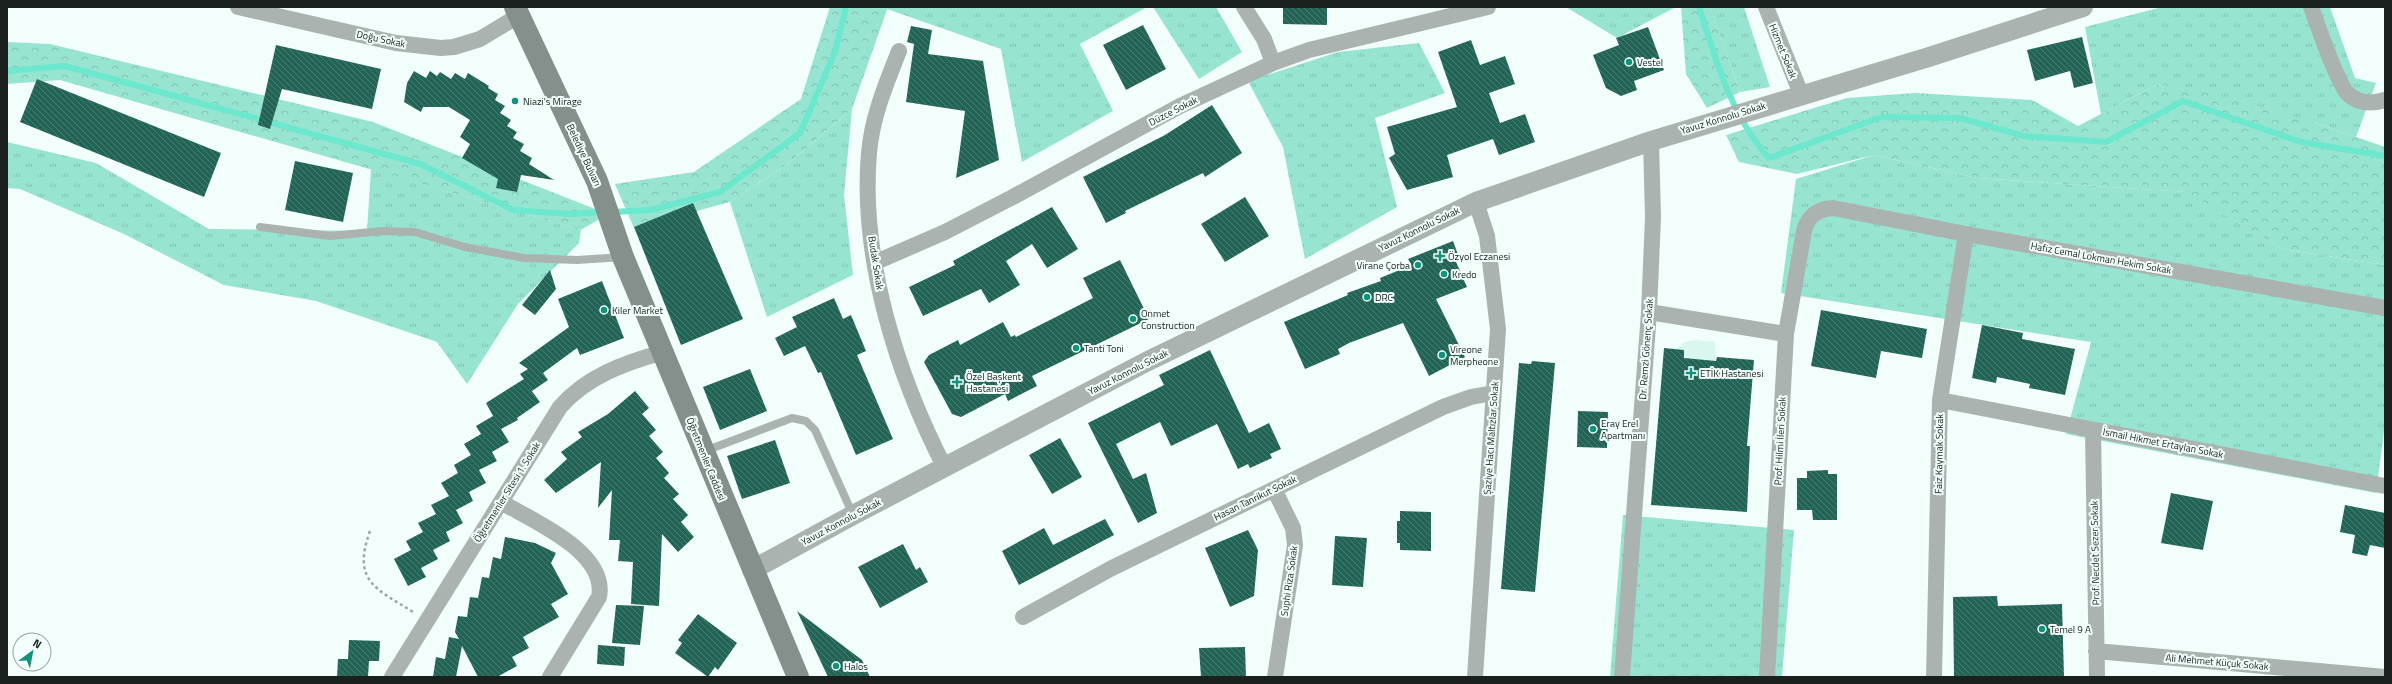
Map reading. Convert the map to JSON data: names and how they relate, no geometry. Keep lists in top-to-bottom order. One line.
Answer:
{"streets":{"main road":["Belediye Bulvarı","Öğretmenler Caddesi"],"street":["Doğu Sokak","Hizmet Sokak","Düzce Sokak","Yavuz Konnolu Sokak","Hafiz Cemal Lokman Hekim Sokak","Budak Sokak","Dr. Remzi Gönenç Sokak","Şaziye Hacı Maltızlar Sokak","Prof. Hilmi İleri Sokak","İsmail Hikmet Ertaylan Sokak","Faiz Kaymak Sokak","Öğretmenler Sitesi 1. Sokak","Hasan Tanrikut Sokak","Prof. Necdet Sezer Sokak","Suphi Riza Sokak","Ali Mehmet Küçuk Sokak"]},"crossings":[["Doğu Sokak","Belediye Bulvarı"],["Hizmet Sokak","Yavuz Konnolu Sokak"],["Düzce Sokak","Budak Sokak"],["Yavuz Konnolu Sokak","Budak Sokak"],["Yavuz Konnolu Sokak","Dr. Remzi Gönenç Sokak"],["Yavuz Konnolu Sokak","Şaziye Hacı Maltızlar Sokak"],["Yavuz Konnolu Sokak","Öğretmenler Caddesi"],["Belediye Bulvarı","Öğretmenler Caddesi"],["Hafiz Cemal Lokman Hekim Sokak","Prof. Hilmi İleri Sokak"],["Hafiz Cemal Lokman Hekim Sokak","Faiz Kaymak Sokak"],["Şaziye Hacı Maltızlar Sokak","Hasan Tanrikut Sokak"],["İsmail Hikmet Ertaylan Sokak","Faiz Kaymak Sokak"],["İsmail Hikmet Ertaylan Sokak","Prof. Necdet Sezer Sokak"],["Öğretmenler Caddesi","Öğretmenler Sitesi 1. Sokak"],["Hasan Tanrikut Sokak","Suphi Riza Sokak"],["Prof. Necdet Sezer Sokak","Ali Mehmet Küçuk Sokak"]],"places":{"other":["Vestel","Niazi's Mirage","Virane Çorba","Kredo","DRC","Kiler Market","Onmet Construction","Tanti Toni","Vireone Merpheone","Eray Erel Apartmanı","Temel 9 A","Halos"],"health":["Özyol Eczanesi","ETİK Hastanesi","Özel Başkent Hastanesi"]},"north":"top right"}
